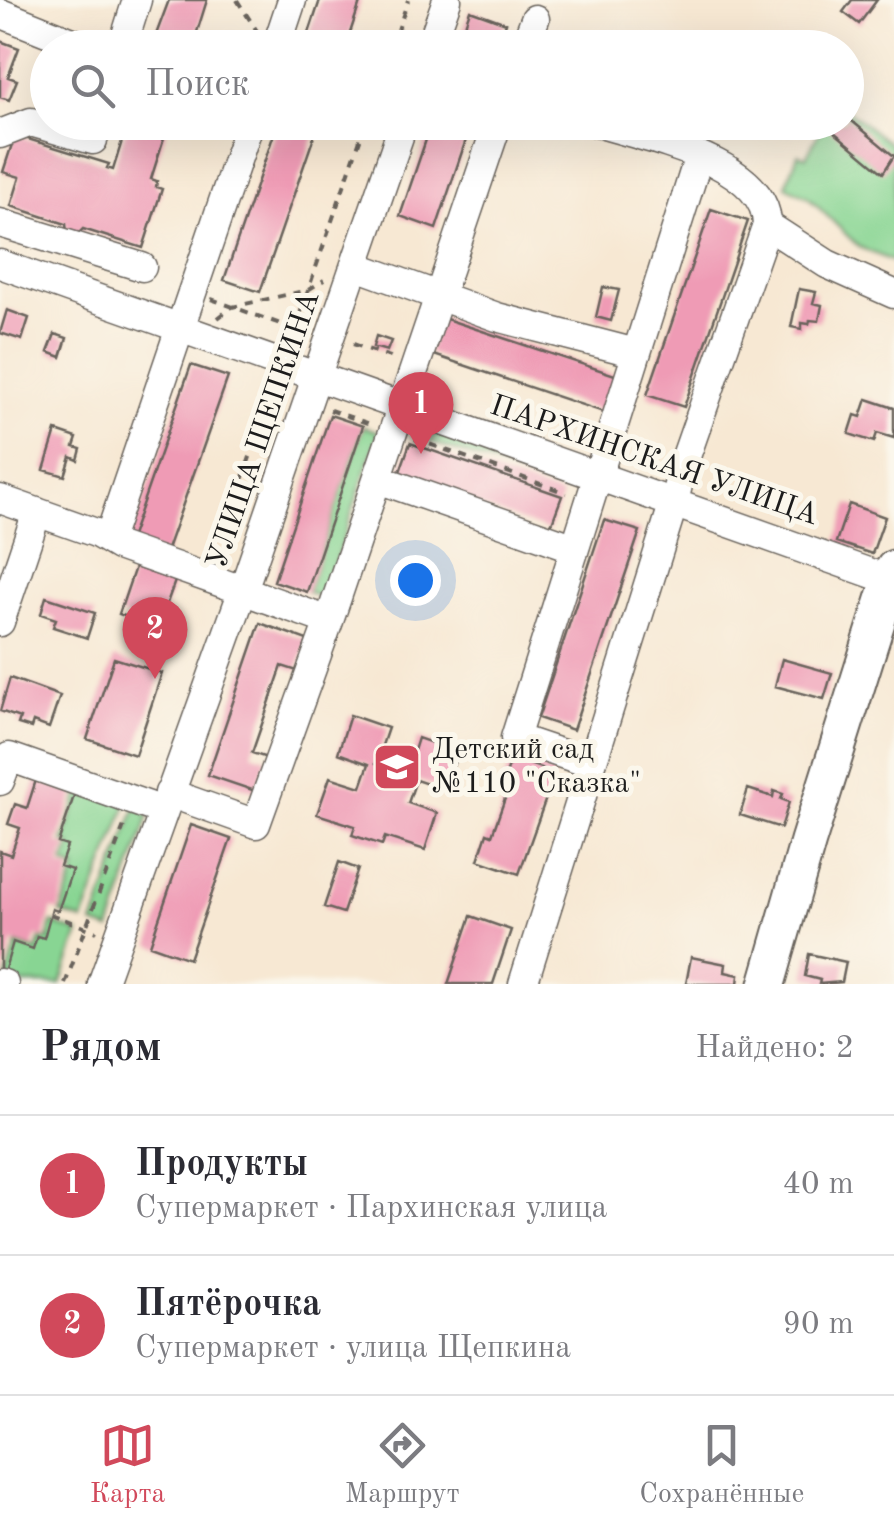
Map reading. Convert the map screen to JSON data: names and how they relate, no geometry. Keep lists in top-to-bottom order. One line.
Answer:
{"streets":{"street":["УЛИЦА ЩЕПКИНА","ПАРХИНСКАЯ УЛИЦА"]},"crossings":[["УЛИЦА ЩЕПКИНА","ПАРХИНСКАЯ УЛИЦА"]],"places":{"school or university":["Детский сад №110 \"Сказка\""]},"page":{"search":"Поиск","pins":["1","2"],"heading":["Рядом","Найдено: 2"],"list":[{"mark":"1","name":"Продукты","note":"Супермаркет · Пархинская улица","value":"40 m"},{"mark":"2","name":"Пятёрочка","note":"Супермаркет · улица Щепкина","value":"90 m"}],"nav":["Карта","Маршрут","Сохранённые"]}}
